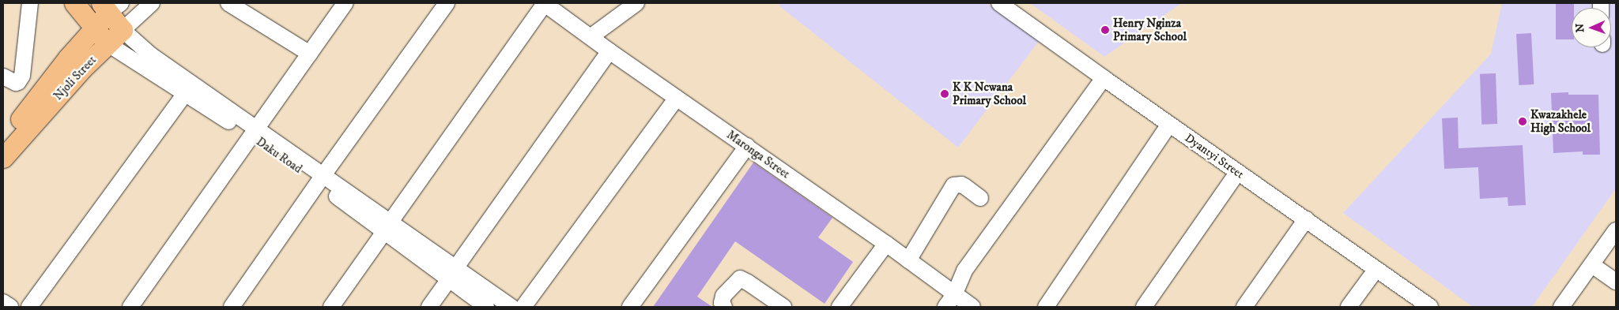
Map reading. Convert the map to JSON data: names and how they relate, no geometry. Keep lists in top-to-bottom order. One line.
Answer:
{"streets":{"main road":["Njoli Street","Daku Road"],"street":["Maronga Street","Dyantyi Street"]},"crossings":[["Njoli Street","Daku Road"]],"places":["Henry Nginza Primary School","K K Ncwana Primary School","Kwazakhele High School"],"north":"left"}
